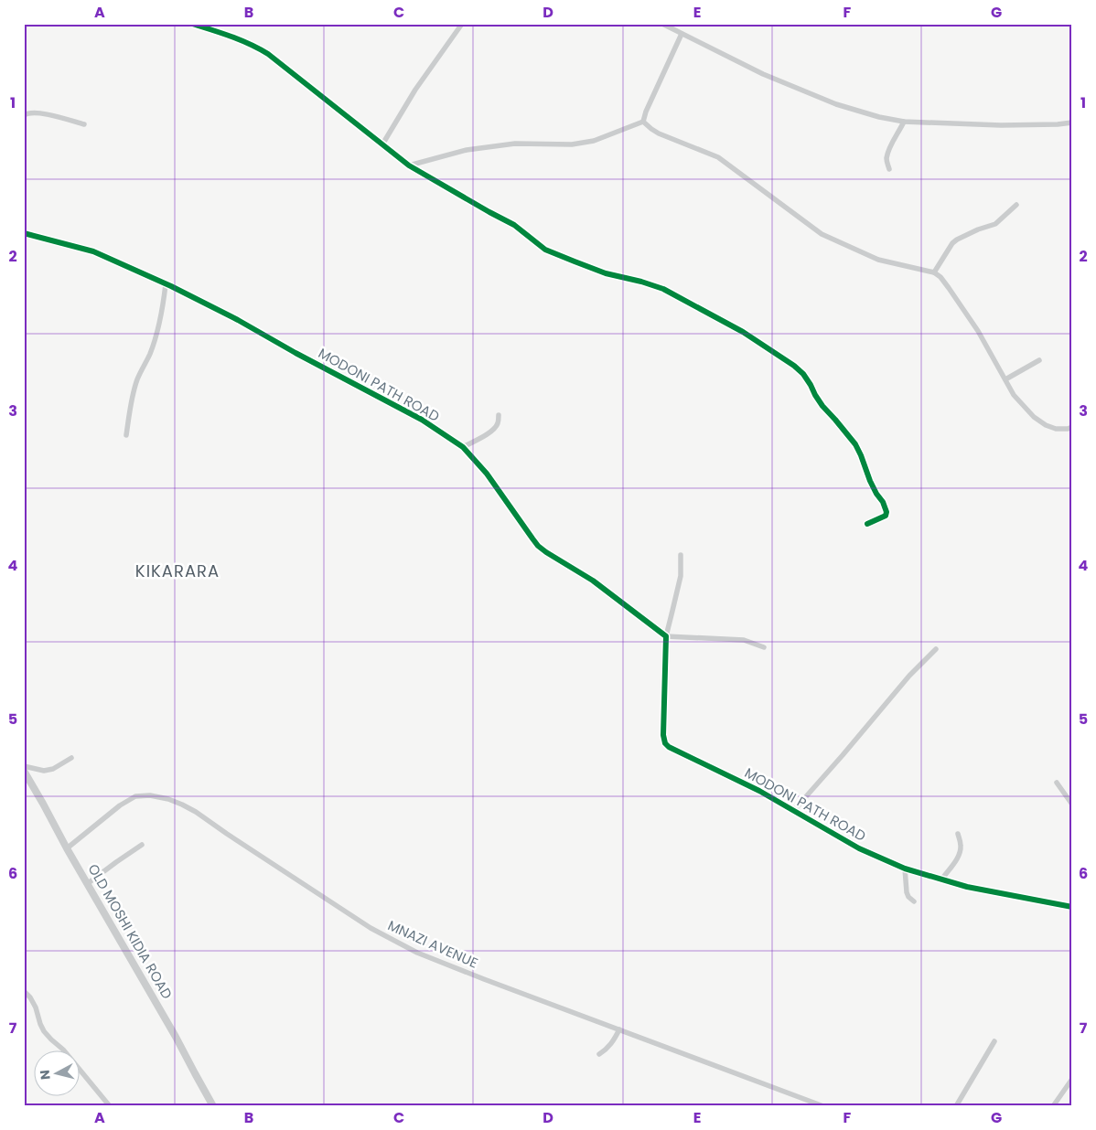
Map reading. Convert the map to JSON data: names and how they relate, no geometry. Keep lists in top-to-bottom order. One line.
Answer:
{"streets":{"street":["MODONI PATH ROAD","OLD MOSHI KIDIA ROAD","MNAZI AVENUE"]},"crossings":[["OLD MOSHI KIDIA ROAD","MNAZI AVENUE"]],"districts":["KIKARARA"],"north":"left","grid":{"columns":["A","B","C","D","E","F","G"],"rows":["1","2","3","4","5","6","7"]}}
